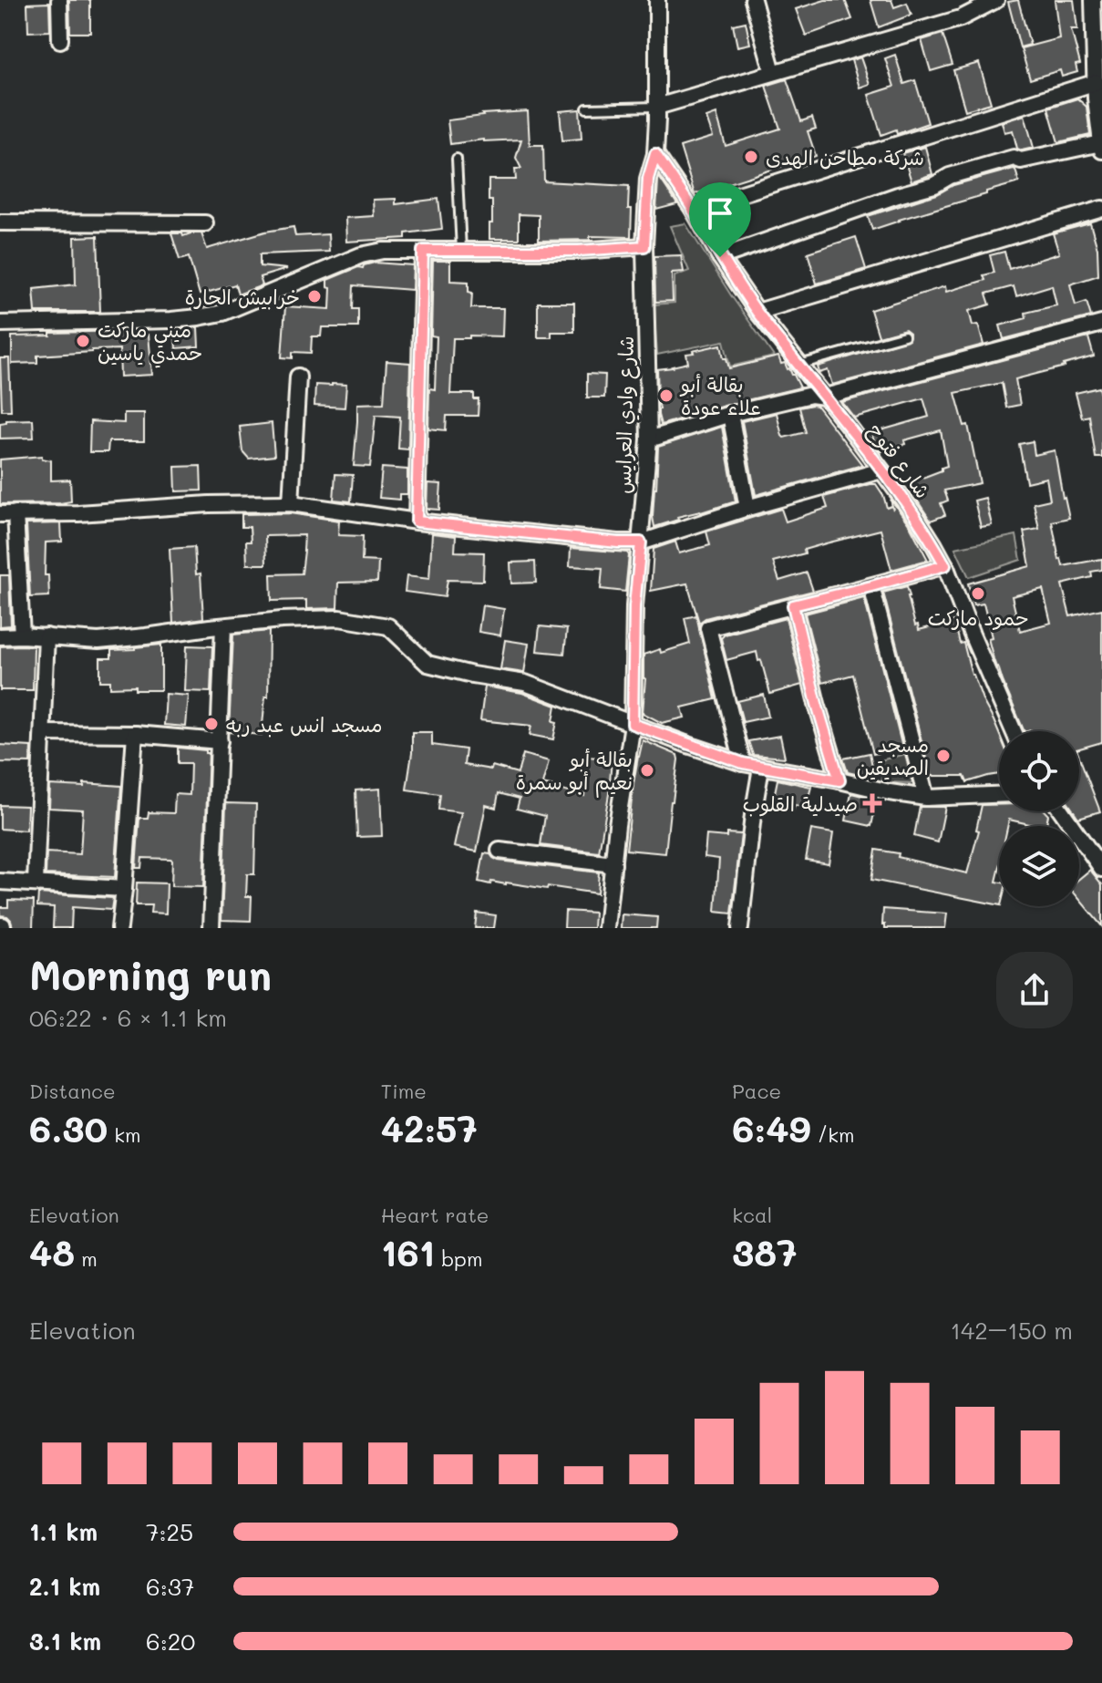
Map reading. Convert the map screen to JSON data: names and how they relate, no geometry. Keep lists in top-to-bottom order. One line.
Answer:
{"streets":{"street":["شارع وادي العرايس","شارع فتوح"]},"crossings":[["شارع وادي العرايس","شارع فتوح"]],"places":{"other":["شركة مطاحن الهدى","خرابيش الحارة","ميني ماركت حمدي ياسين","بقالة أبو علاء عودة","حمود ماركت","مسجد انس عبد ربه","مسجد الصديقين","بقالة أبو نعيم أبو سمرة"],"health":["صيدلية القلوب"]},"page":{"heading":["Morning run","06:22 · 6 × 1.1 km"],"stats":[["Distance","6.30 km"],["Time","42:57"],["Pace","6:49 /km"],["Elevation","48 m"],["Heart rate","161 bpm"],["kcal","387"]],"chart":["Elevation","142–150 m"],"list":[{"name":"1.1 km","note":"7:25"},{"name":"2.1 km","note":"6:37"},{"name":"3.1 km","note":"6:20"}]}}
